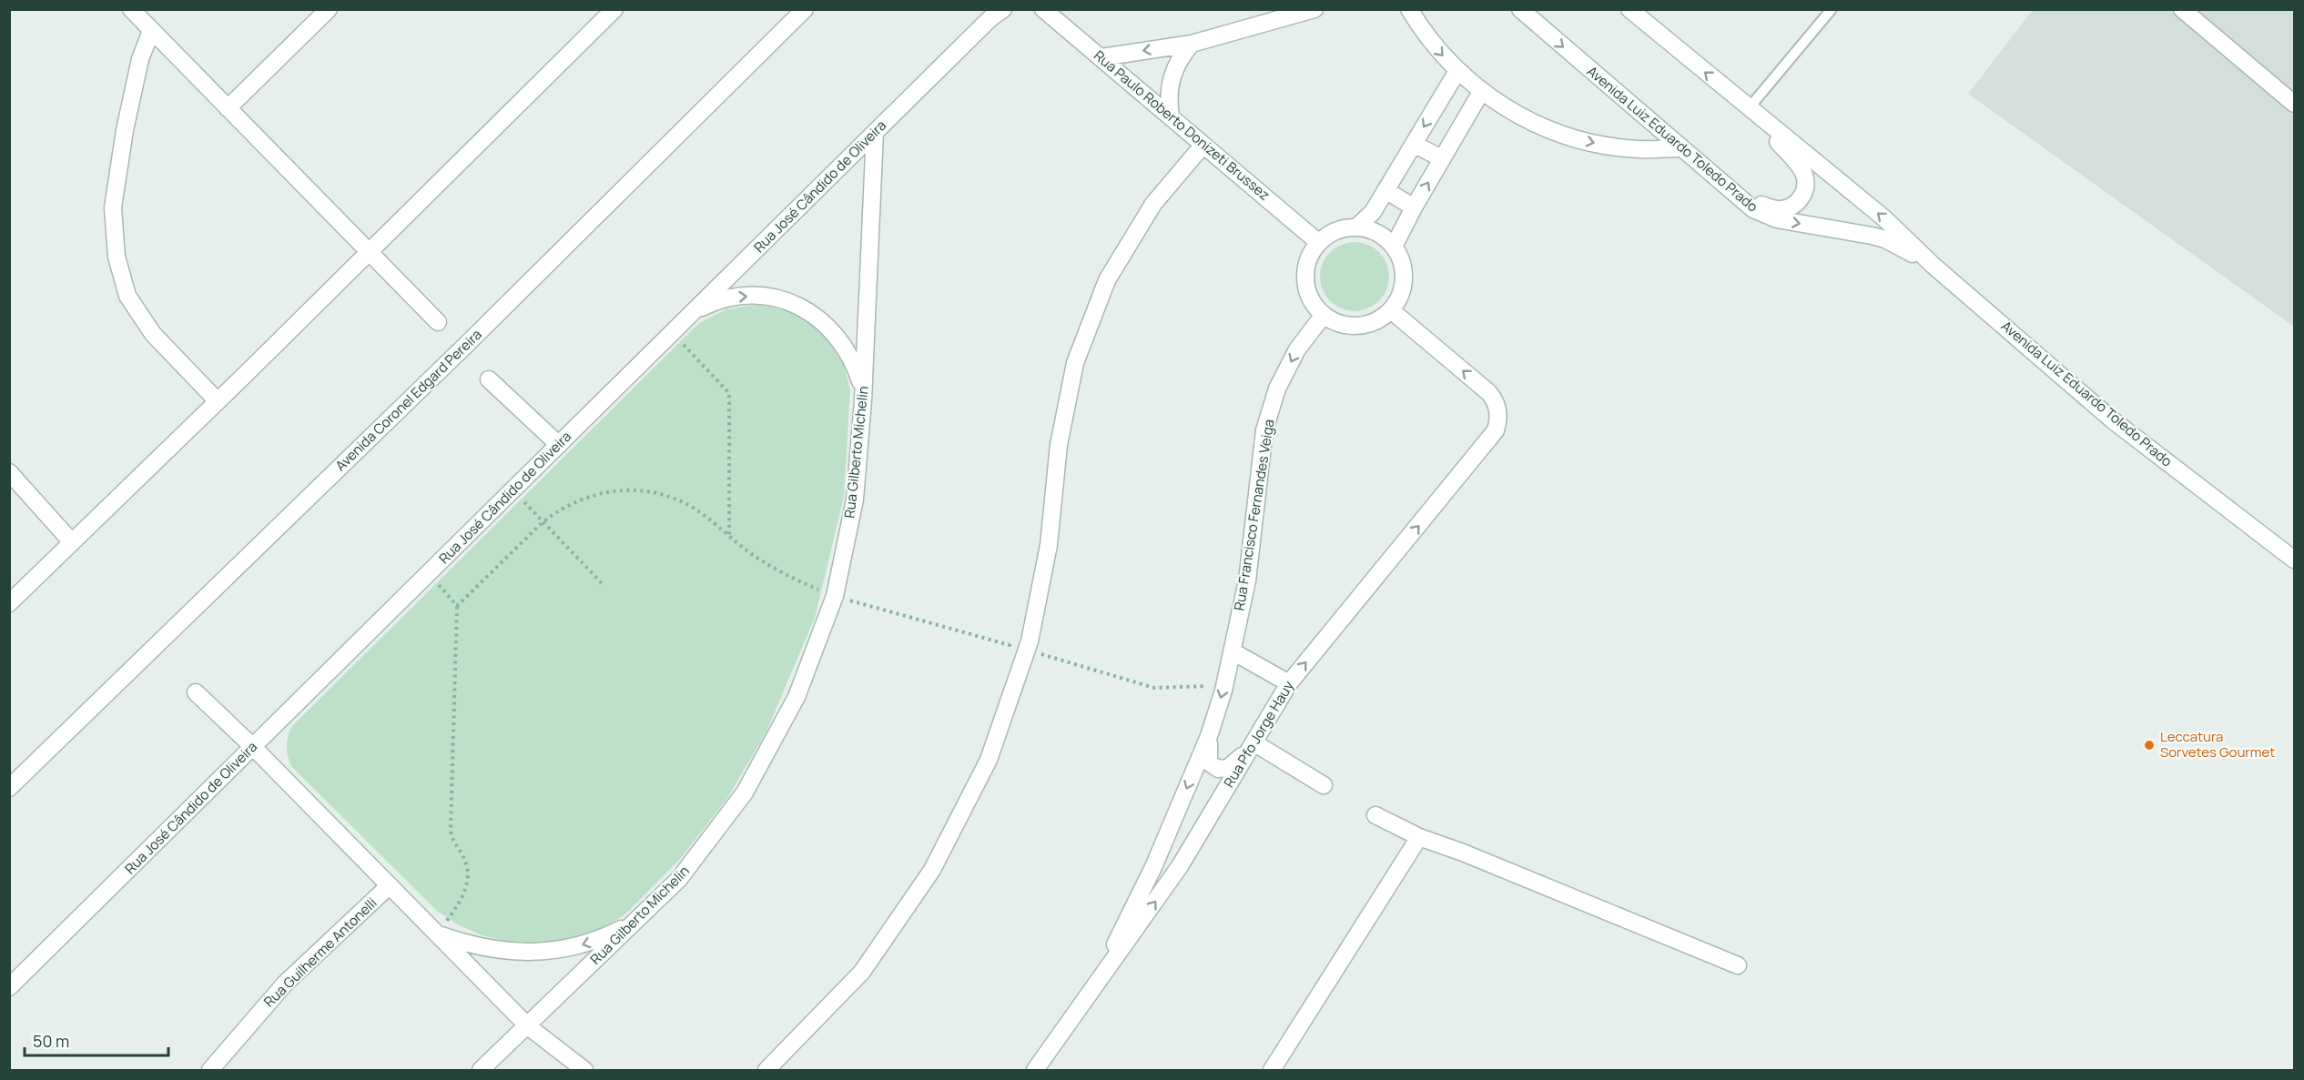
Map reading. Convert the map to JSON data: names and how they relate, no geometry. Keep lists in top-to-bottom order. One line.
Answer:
{"streets":{"street":["Rua Paulo Roberto Donizeti Brussez","Avenida Luiz Eduardo Toledo Prado","Rua José Cândido de Oliveira","Avenida Coronel Edgard Pereira","Rua Gilberto Michelin","Rua Francisco Fernandes Veiga","Rua Pfo Jorge Hauy","Rua Guilherme Antonelli"]},"crossings":[["Rua Paulo Roberto Donizeti Brussez","Rua Francisco Fernandes Veiga"],["Rua Paulo Roberto Donizeti Brussez","Rua Pfo Jorge Hauy"],["Rua José Cândido de Oliveira","Rua Gilberto Michelin"],["Rua Francisco Fernandes Veiga","Rua Pfo Jorge Hauy"]],"one_way":["Rua Francisco Fernandes Veiga","Rua Pfo Jorge Hauy"],"places":["Leccatura Sorvetes Gourmet"],"scale_bar":"50 m"}
